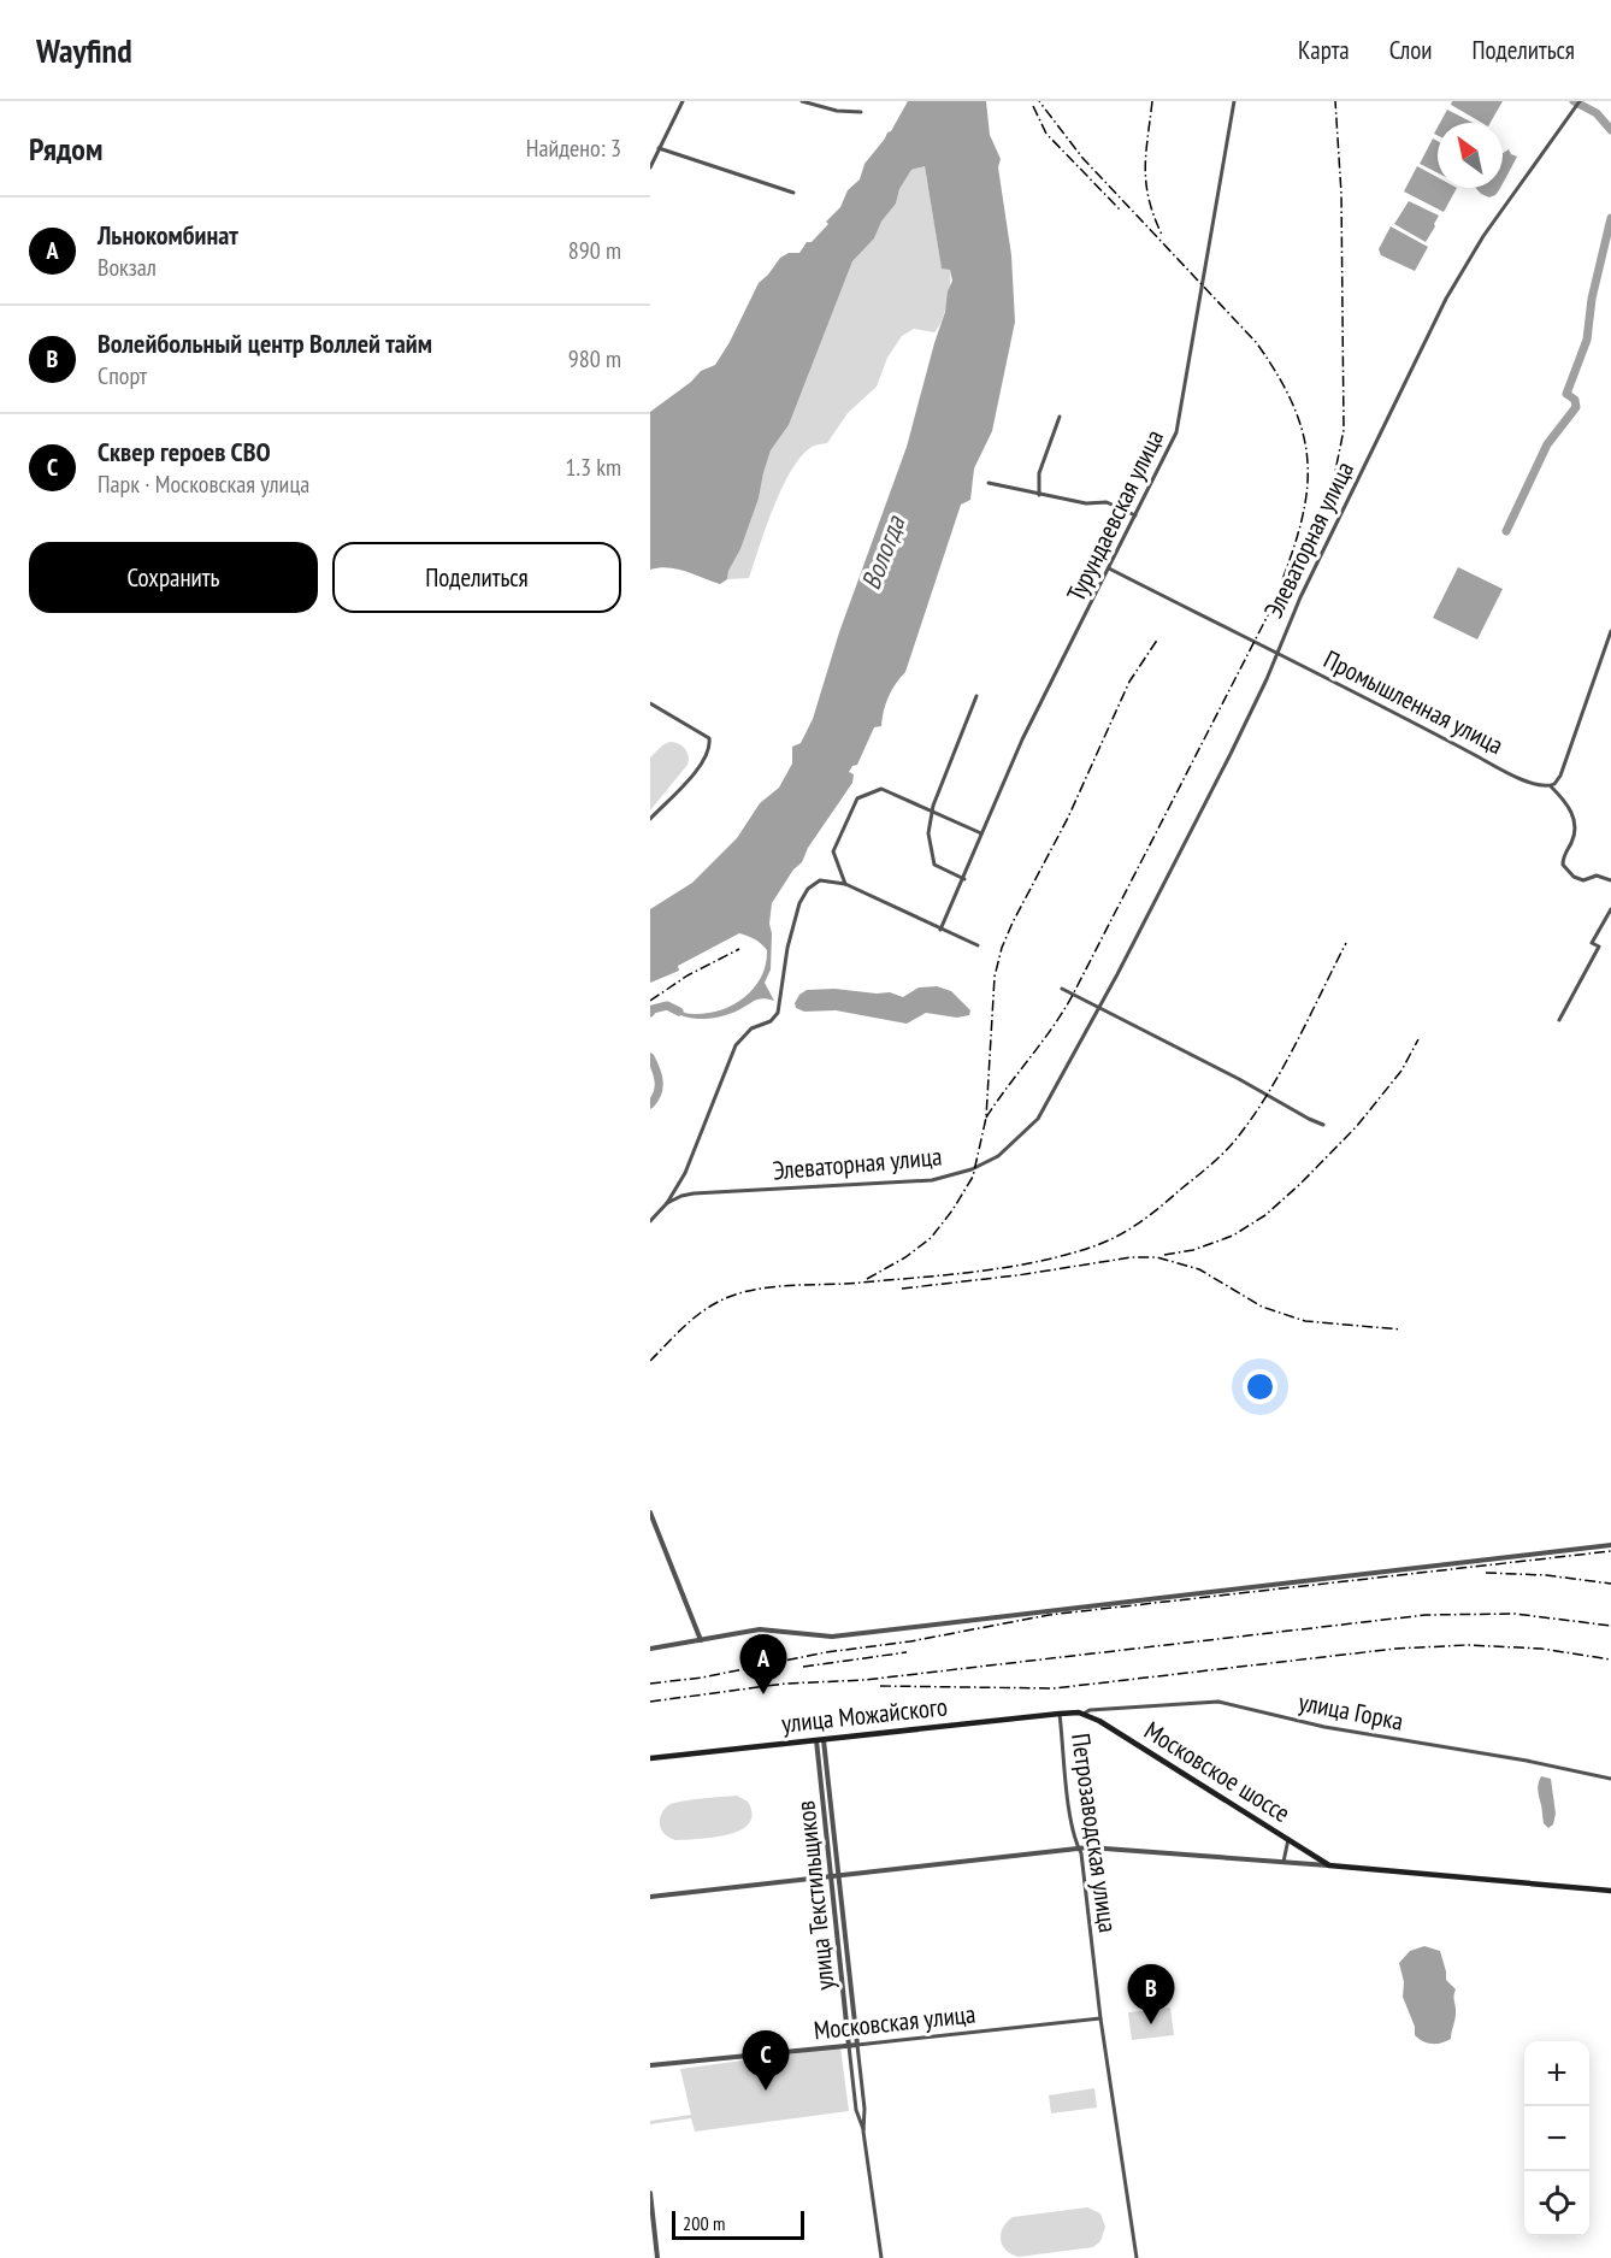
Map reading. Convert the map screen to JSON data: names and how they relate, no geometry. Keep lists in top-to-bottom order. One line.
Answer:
{"streets":{"main road":["улица Можайского","Московское шоссе"],"street":["Турундаевская улица","Элеваторная улица","Промышленная улица","улица Горка","Петрозаводская улица","улица Текстильщиков","Московская улица"]},"crossings":[["Турундаевская улица","Промышленная улица"],["Элеваторная улица","Промышленная улица"],["улица Горка","улица Можайского"],["улица Горка","Московское шоссе"],["улица Можайского","Московское шоссе"],["улица Можайского","Петрозаводская улица"],["улица Можайского","улица Текстильщиков"],["Московское шоссе","Петрозаводская улица"],["Московское шоссе","улица Текстильщиков"],["Петрозаводская улица","Московская улица"],["улица Текстильщиков","Московская улица"]],"water":["Вологда"],"scale_bar":"200 m","north":"top left","page":{"header":"Wayfind","nav":["Карта","Слои","Поделиться"],"heading":["Рядом","Найдено: 3"],"list":[{"mark":"A","name":"Льнокомбинат","note":"Вокзал","value":"890 m"},{"mark":"B","name":"Волейбольный центр Воллей тайм","note":"Спорт","value":"980 m"},{"mark":"C","name":"Сквер героев СВО","note":"Парк · Московская улица","value":"1.3 km"}],"buttons":["Сохранить","Поделиться"],"pins":["A","B","C"],"map_buttons":["+","−"],"scale":"200 m"}}
